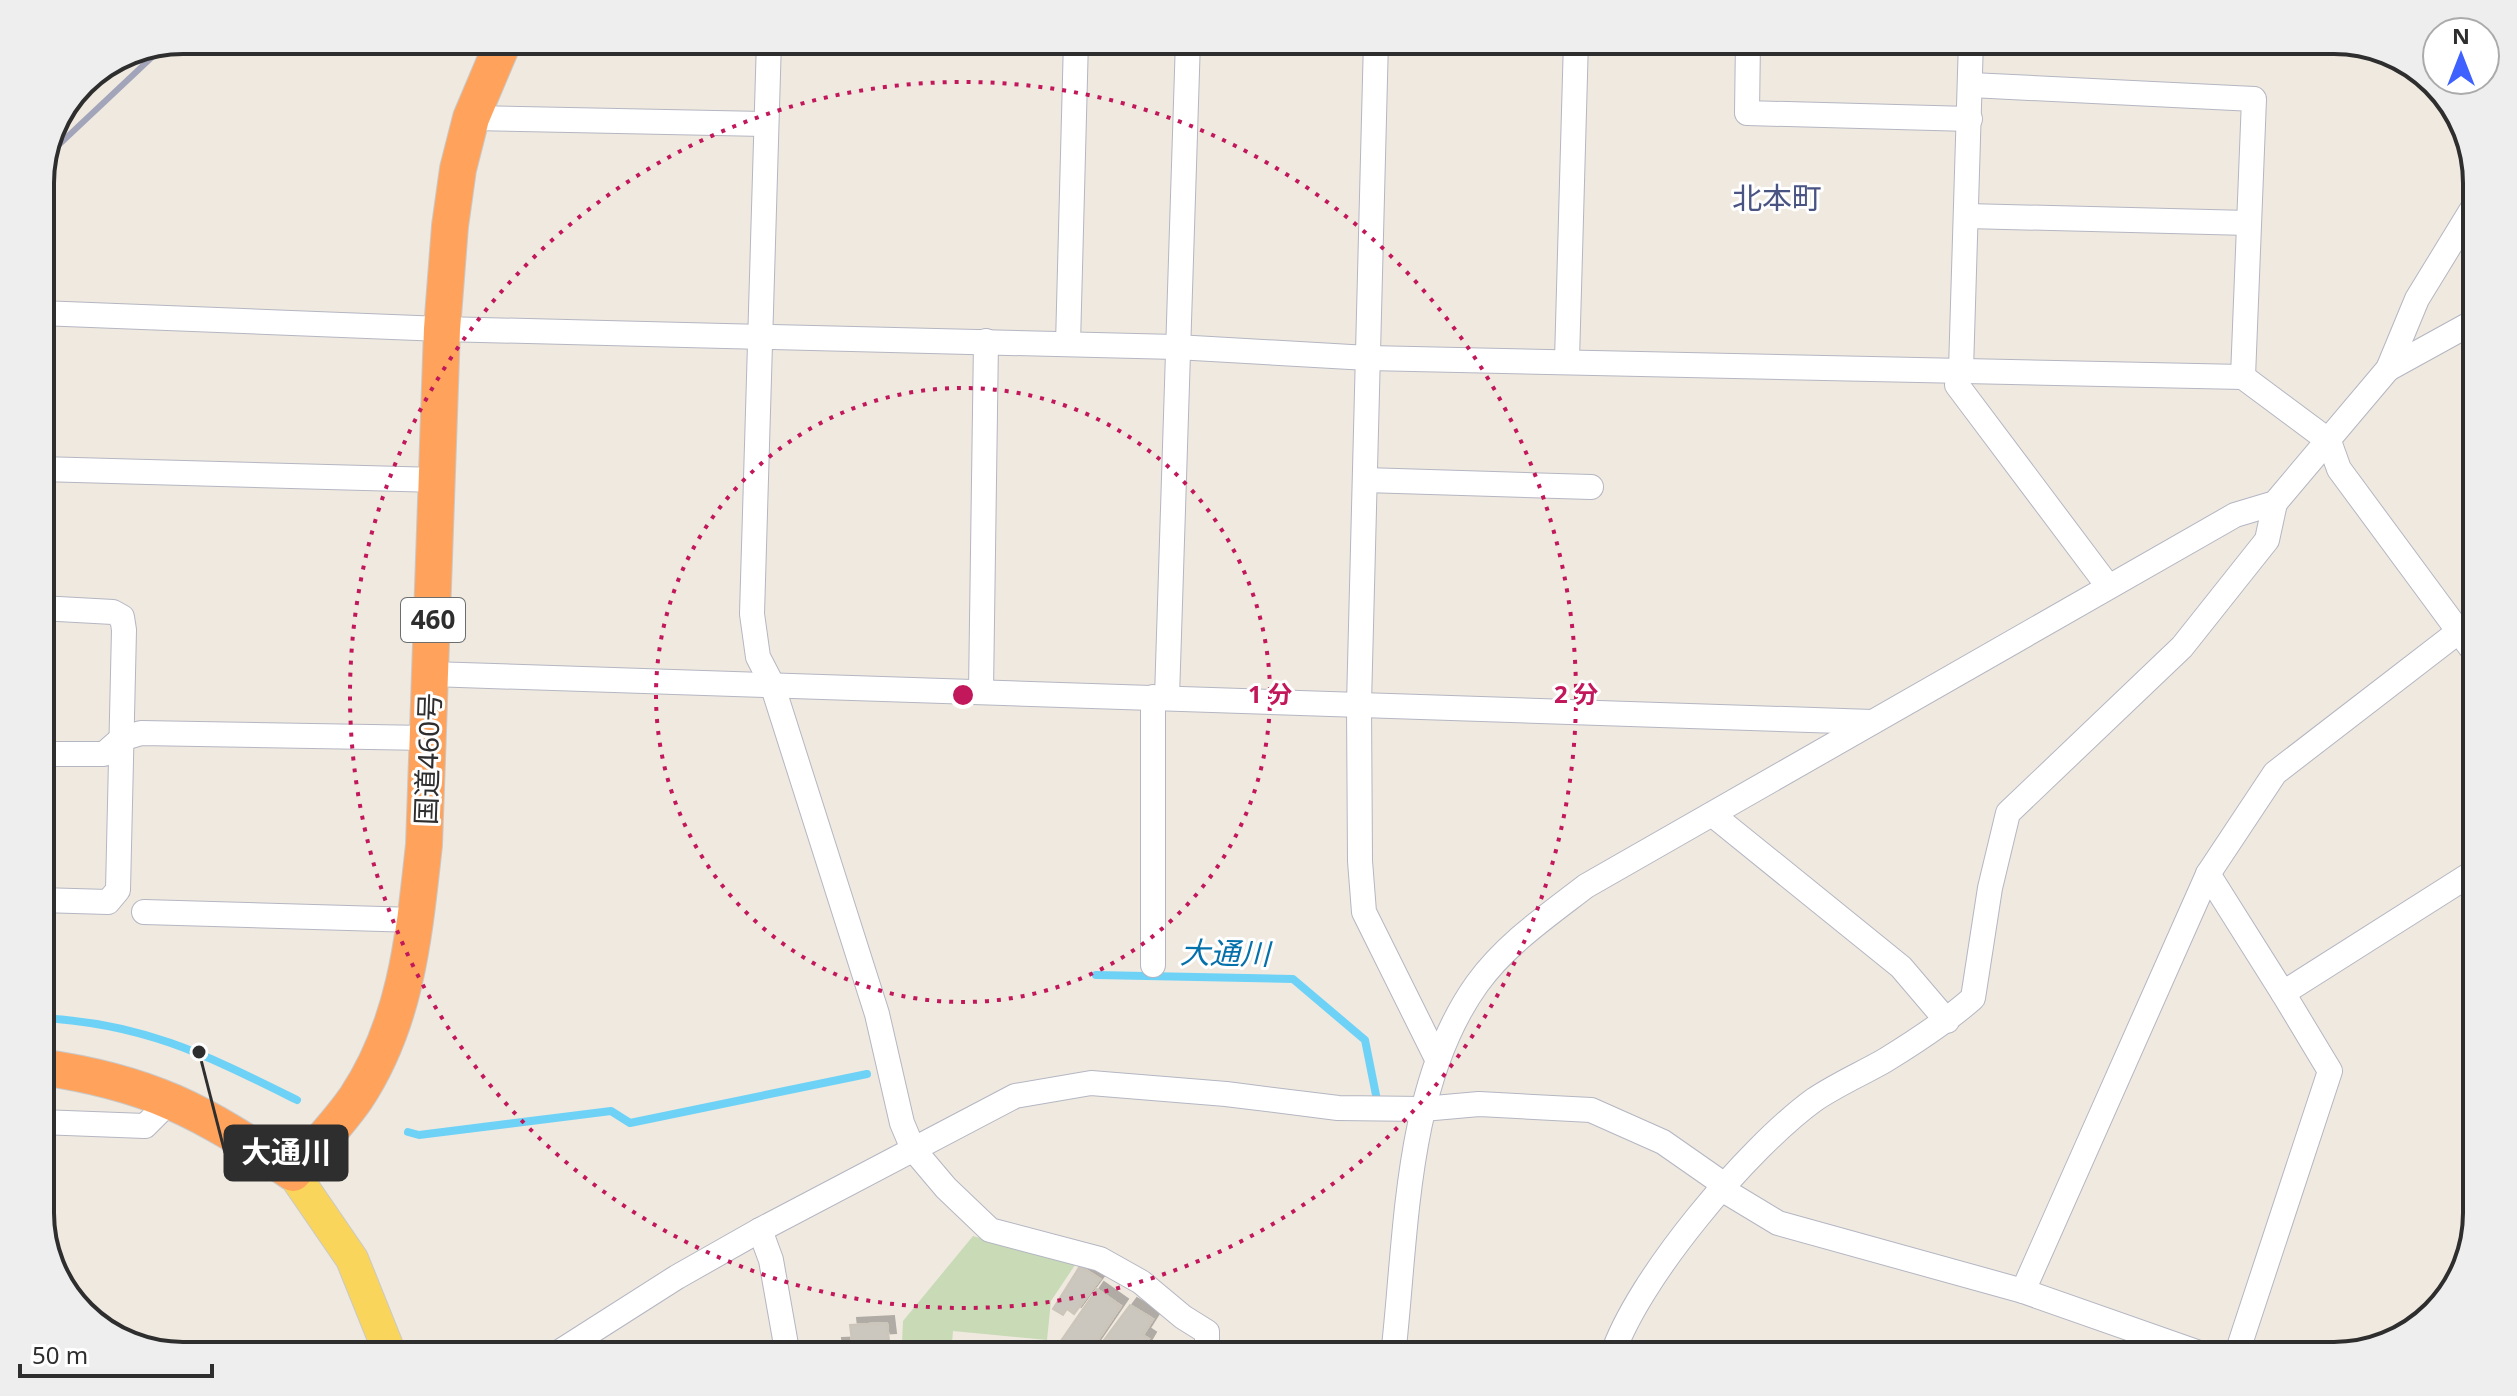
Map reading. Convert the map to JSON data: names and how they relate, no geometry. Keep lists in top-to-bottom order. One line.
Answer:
{"streets":{"highway":["460","国道460号"]},"districts":["北本町"],"water":["大通川"],"places":["大通川"],"scale_bar":"50 m","north":"top","rings":["1 分","2 分"]}
